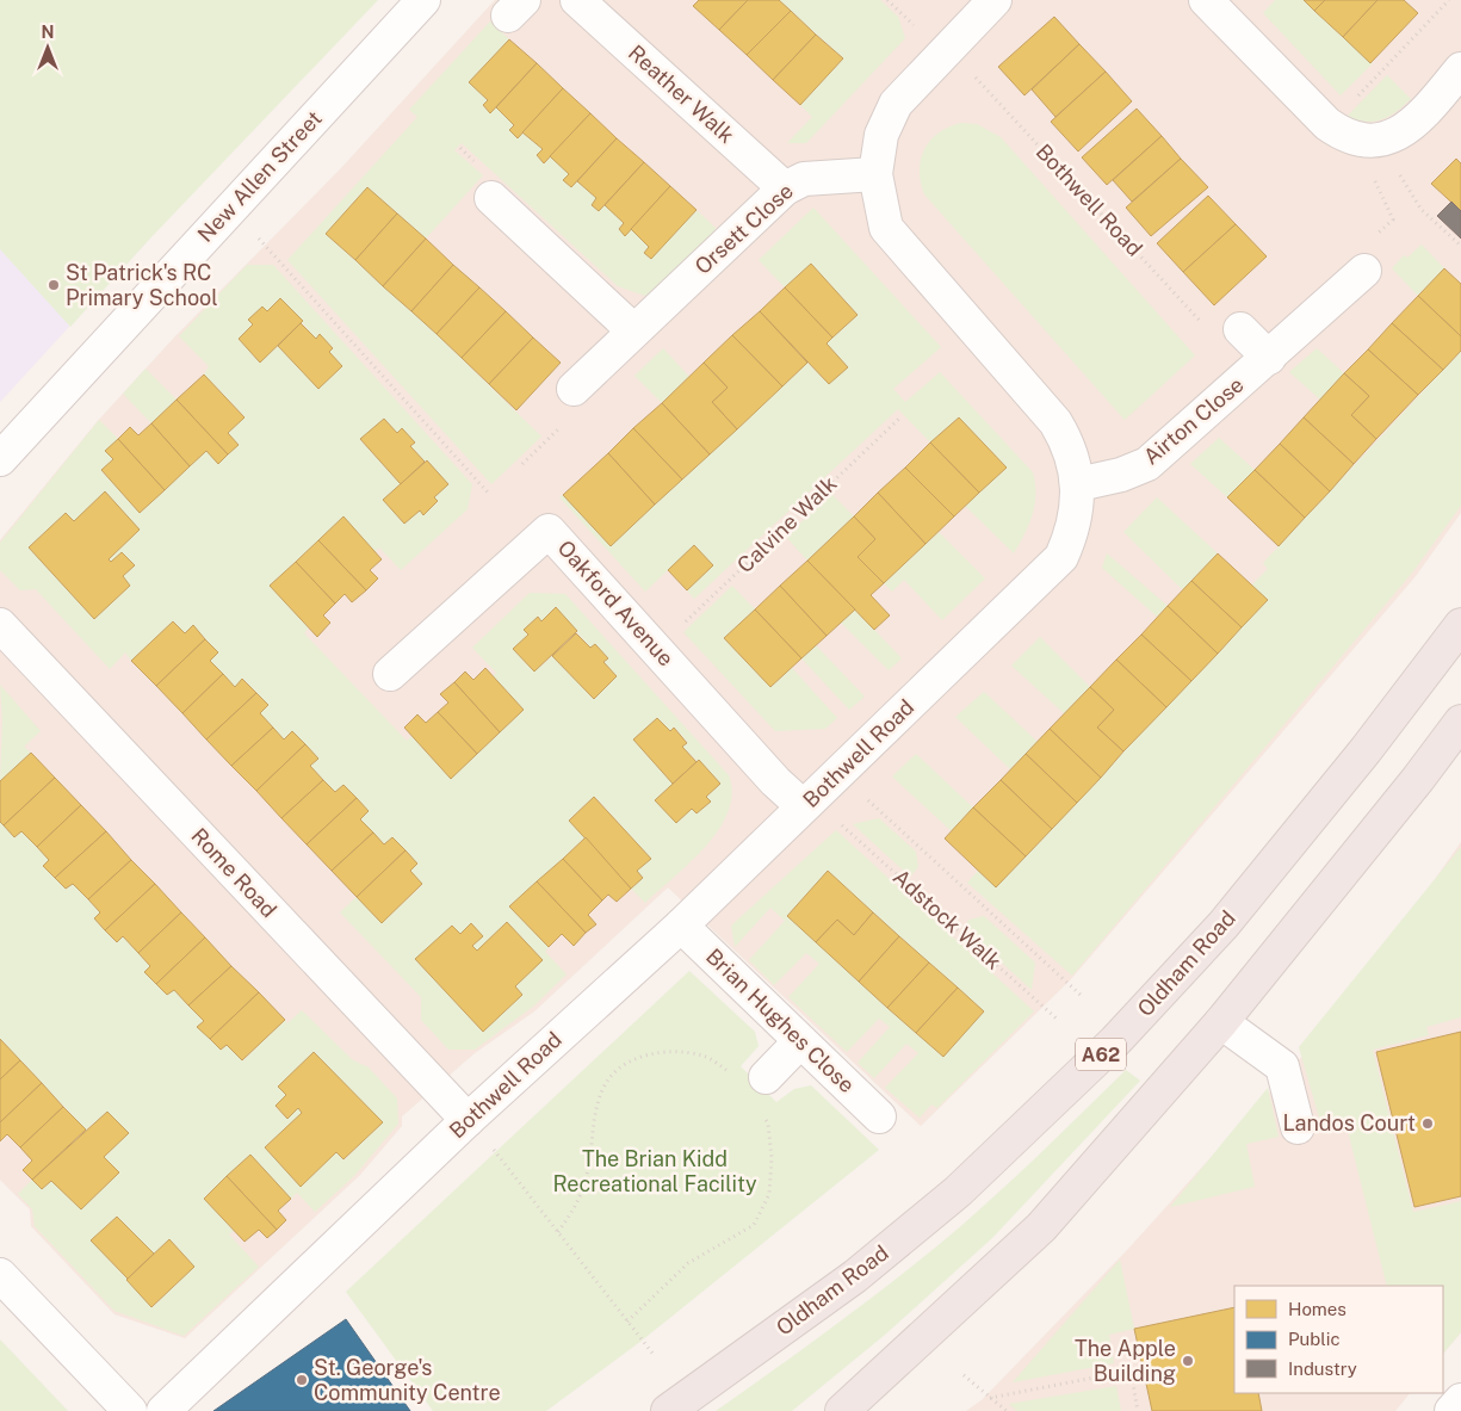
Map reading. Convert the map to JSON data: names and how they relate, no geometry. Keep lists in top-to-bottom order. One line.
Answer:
{"streets":{"highway":["Oldham Road","A62"],"street":["Reather Walk","New Allen Street","Bothwell Road","Orsett Close","Airton Close","Oakford Avenue","Rome Road","Brian Hughes Close"],"path":["Calvine Walk","Adstock Walk"]},"crossings":[["Reather Walk","Orsett Close"],["Bothwell Road","Orsett Close"],["Bothwell Road","Airton Close"],["Bothwell Road","Oakford Avenue"],["Bothwell Road","Rome Road"],["Bothwell Road","Brian Hughes Close"]],"parks":["The Brian Kidd Recreational Facility"],"places":["St Patrick's RC Primary School","Landos Court","The Apple Building","St. George's Community Centre"],"legend":["Homes","Public","Industry"],"north":"top"}
